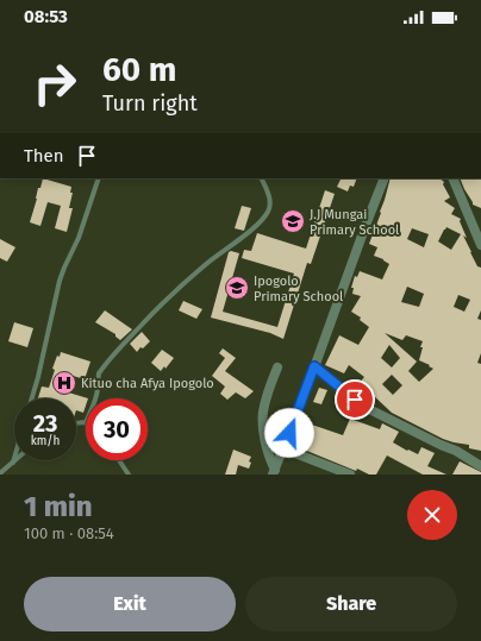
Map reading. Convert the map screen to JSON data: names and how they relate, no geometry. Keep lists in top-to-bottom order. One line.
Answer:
{"places":{"school or university":["J.J Mungai Primary School","Ipogolo Primary School"],"hospital":["Kituo cha Afya Ipogolo"]},"page":{"status":"08:53","turn":["60 m","Turn right"],"then":"Then","speed":"23 km/h","limit":"30","heading":["1 min","100 m · 08:54"],"buttons":["Exit","Share"]}}
